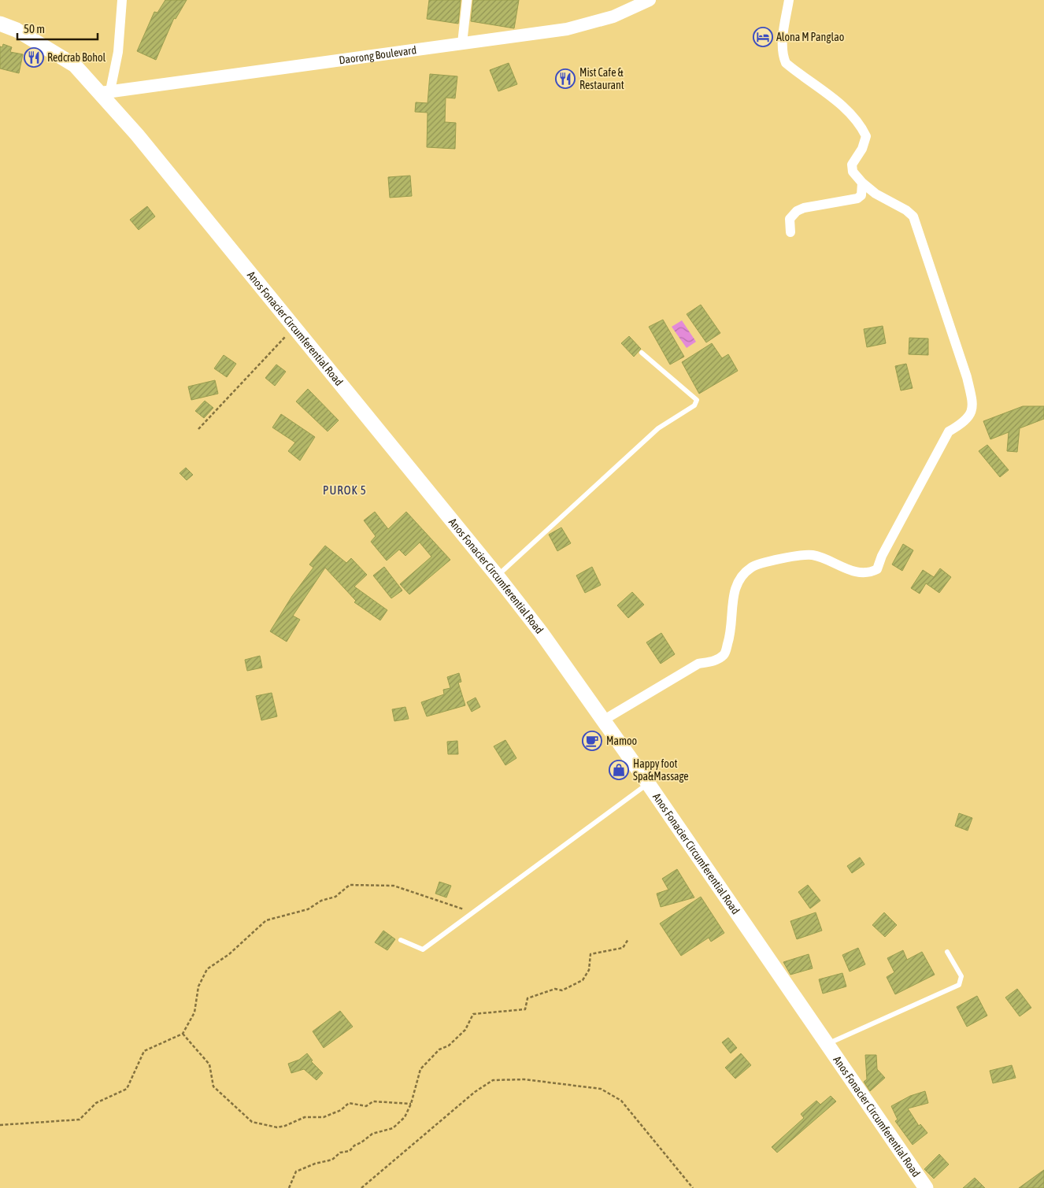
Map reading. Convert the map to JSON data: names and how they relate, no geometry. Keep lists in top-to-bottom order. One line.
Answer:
{"streets":{"main road":["Anos Fonacier Circumferential Road"],"street":["Daorong Boulevard"]},"crossings":[["Daorong Boulevard","Anos Fonacier Circumferential Road"]],"districts":["PUROK 5"],"places":{"hotel":["Alona M Panglao"],"restaurant":["Redcrab Bohol","Mist Cafe & Restaurant"],"cafe":["Mamoo"],"shop":["Happy foot Spa&Massage"]},"scale_bar":"50 m"}
